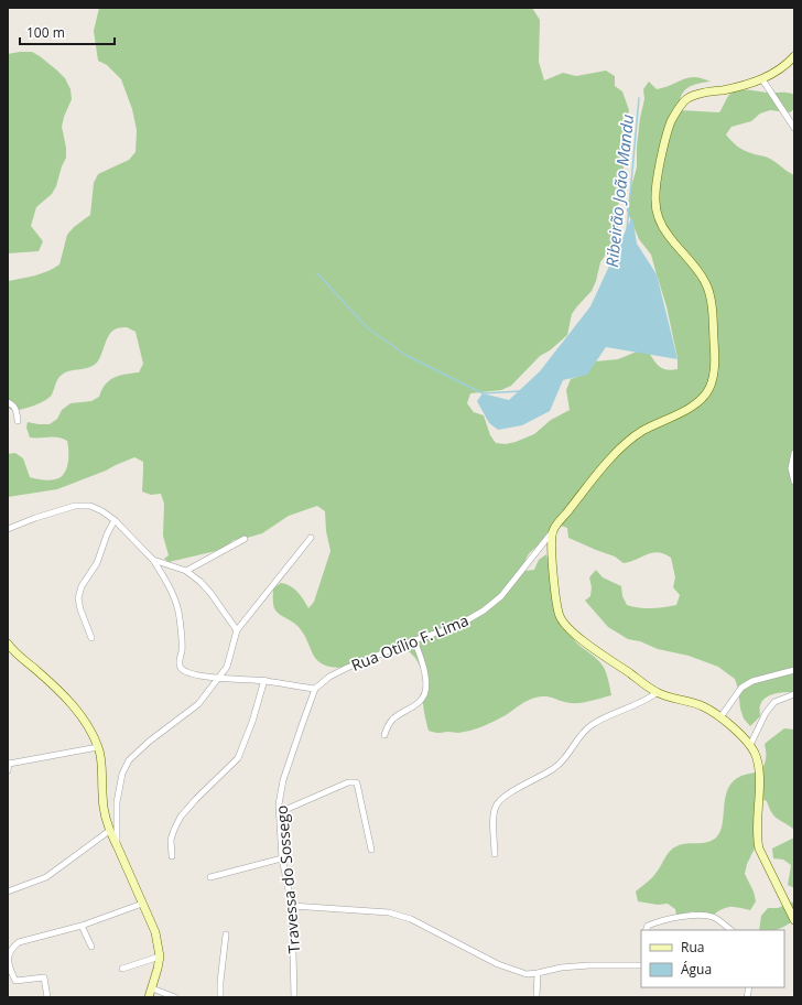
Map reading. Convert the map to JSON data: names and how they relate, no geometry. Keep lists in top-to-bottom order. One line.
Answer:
{"streets":{"street":["Rua Otílio F. Lima","Travessa do Sossego"]},"crossings":[["Rua Otílio F. Lima","Travessa do Sossego"]],"water":["Ribeirão João Mandu"],"legend":["Rua","Água"],"scale_bar":"100 m"}
